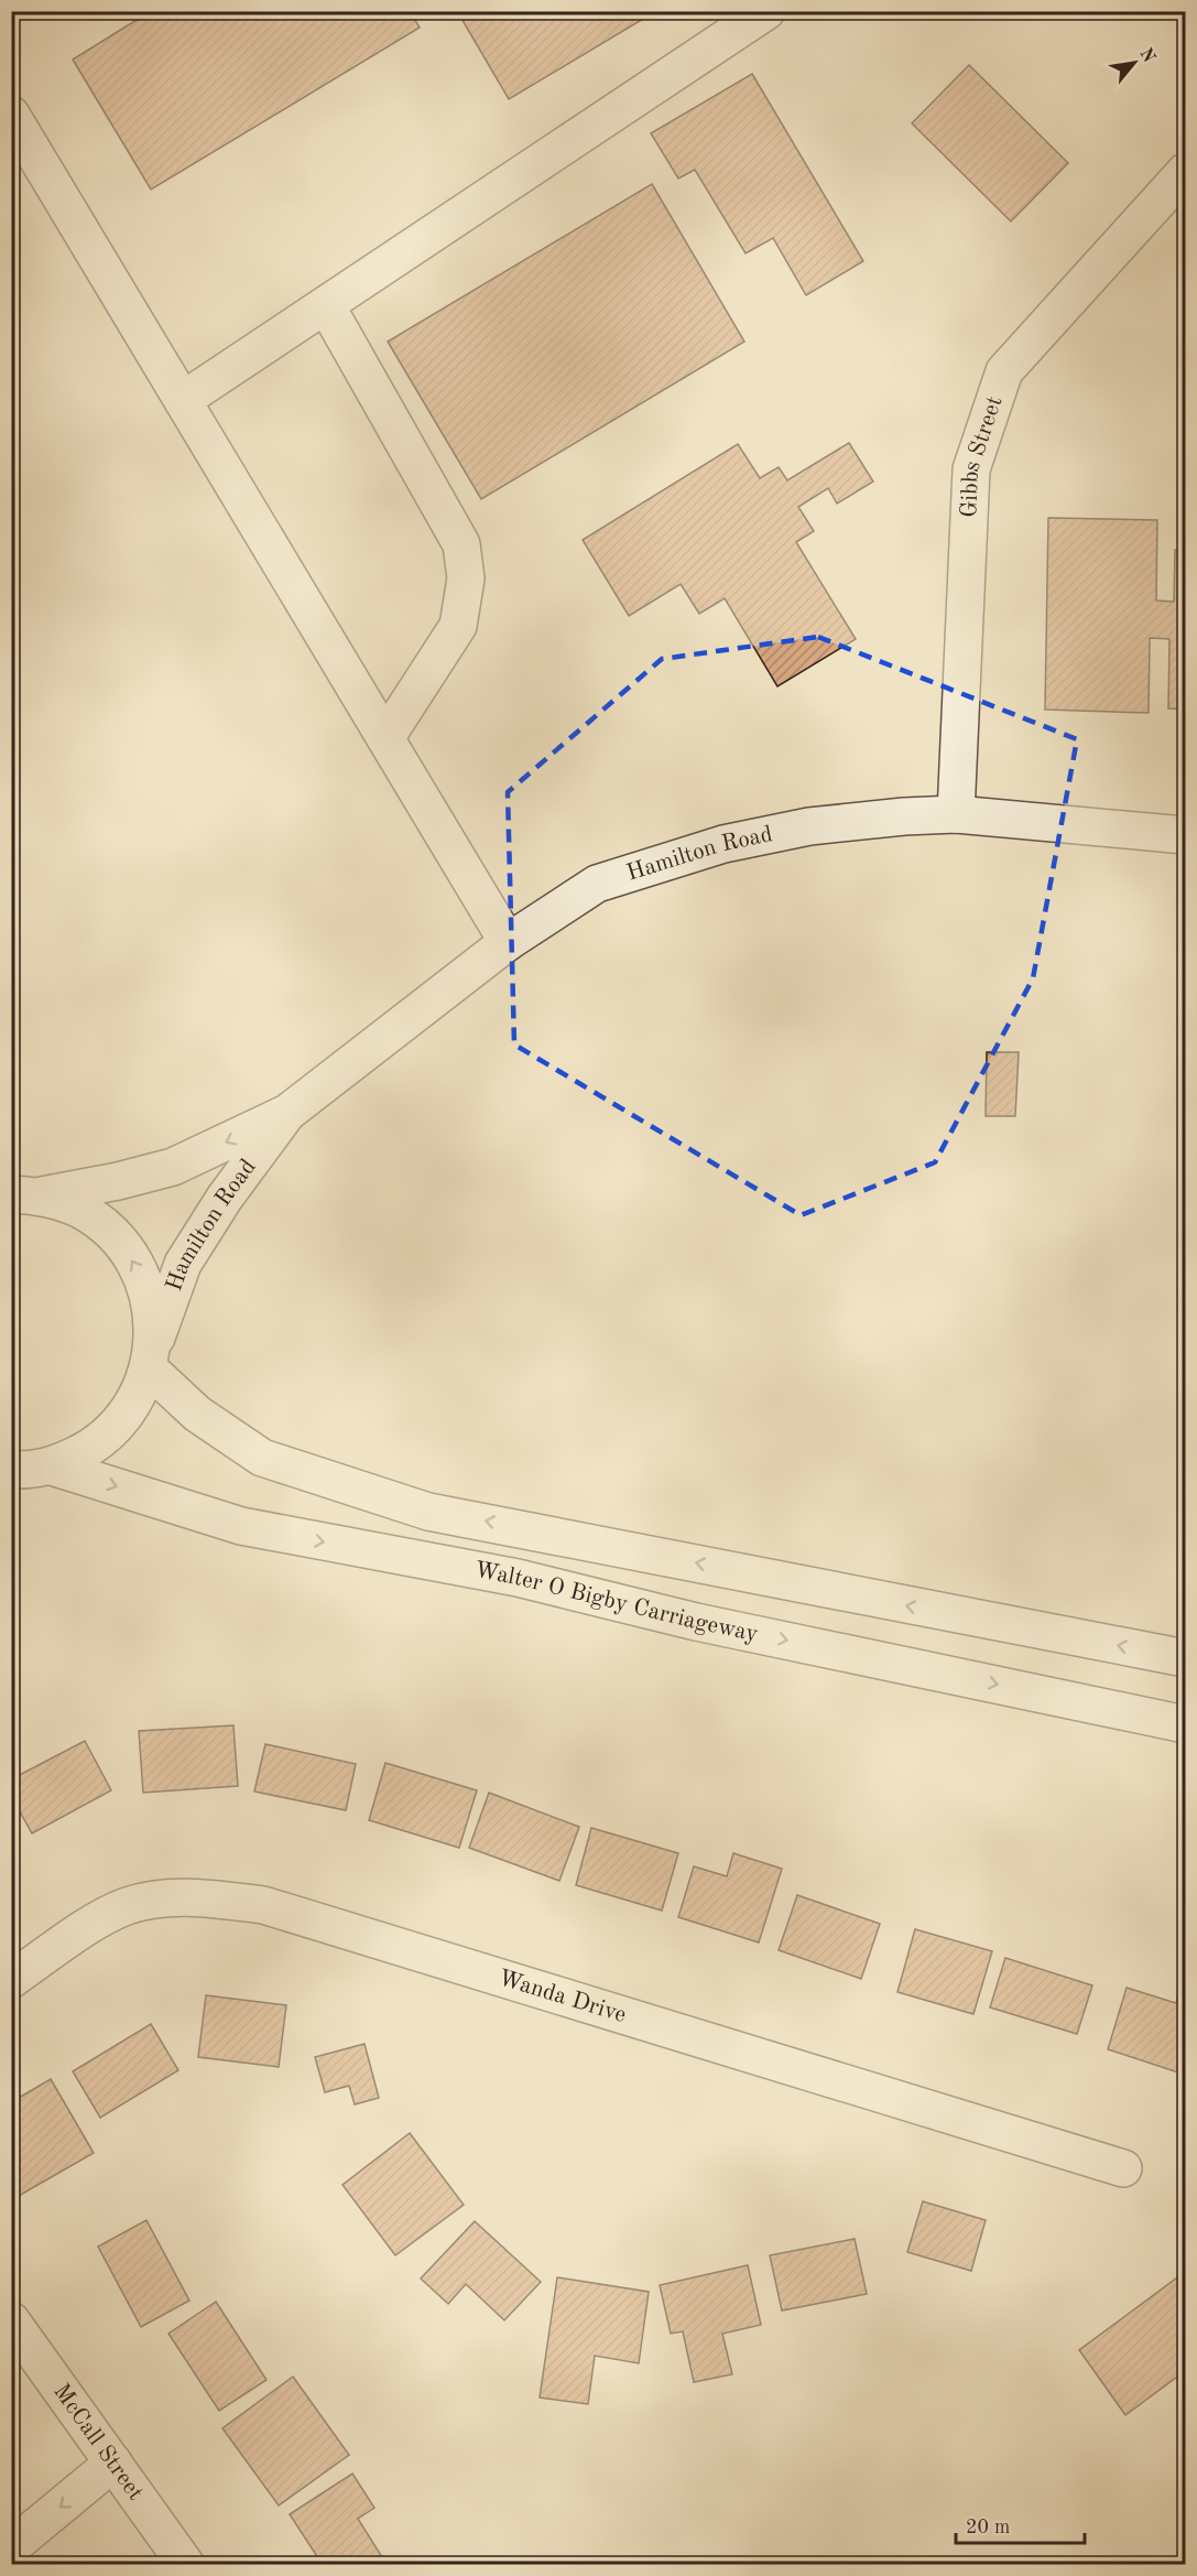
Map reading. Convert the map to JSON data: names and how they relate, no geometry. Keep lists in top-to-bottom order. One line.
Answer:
{"streets":{"street":["Gibbs Street","Hamilton Road","Walter O Bigby Carriageway","Wanda Drive","McCall Street"]},"crossings":[["Gibbs Street","Hamilton Road"],["Hamilton Road","Walter O Bigby Carriageway"]],"scale_bar":"20 m","north":"top right"}
